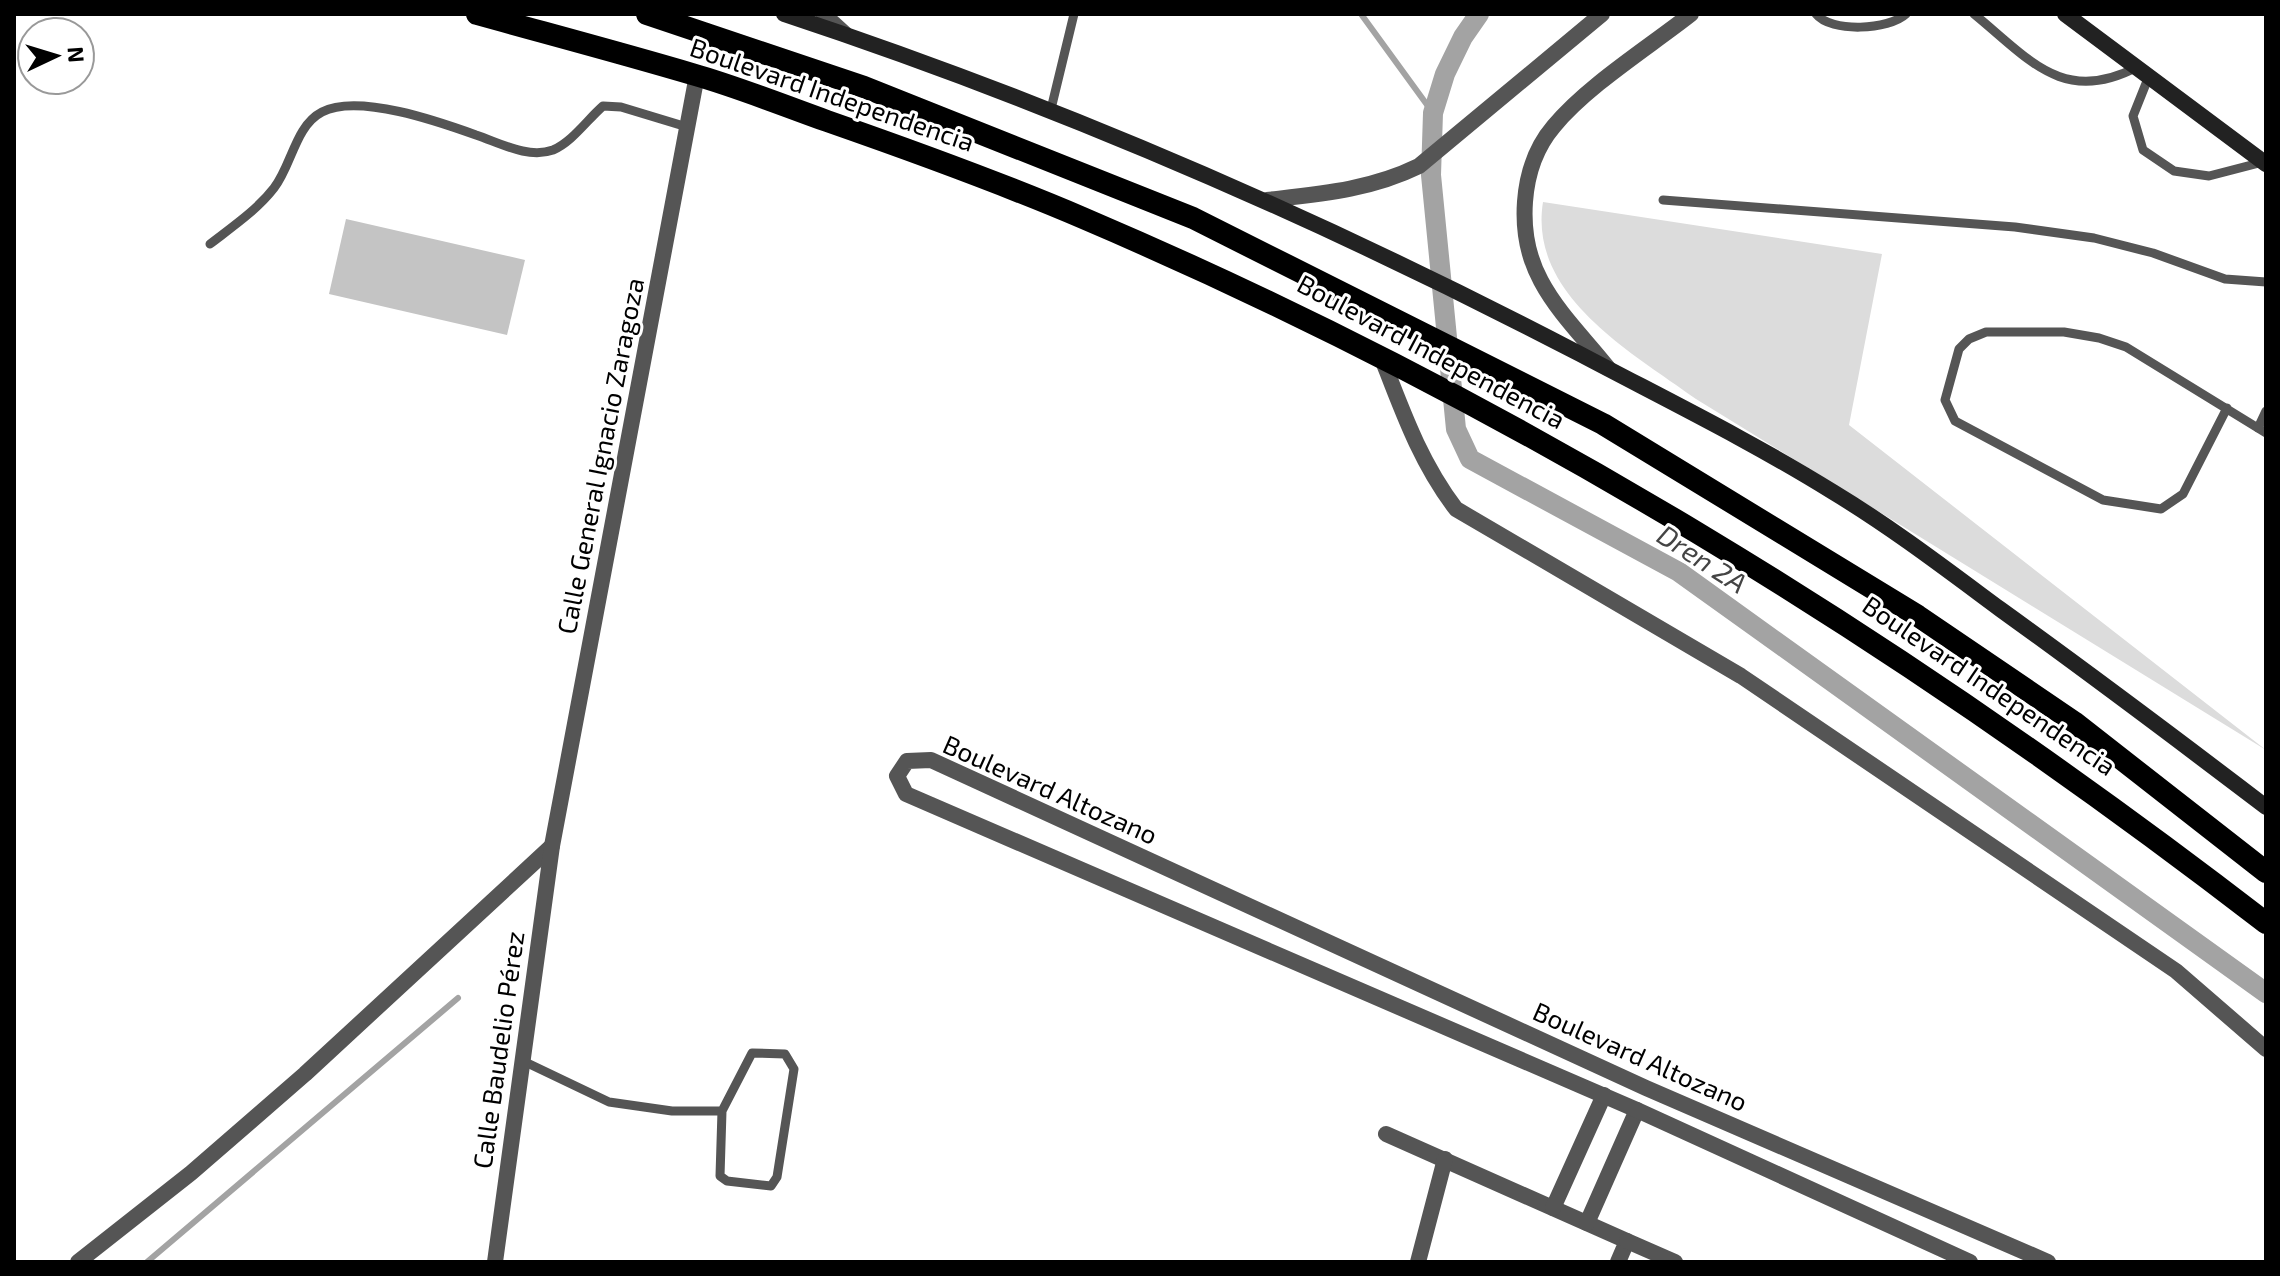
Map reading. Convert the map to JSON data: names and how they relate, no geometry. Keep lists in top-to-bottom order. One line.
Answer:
{"streets":{"highway":["Boulevard Independencia"],"street":["Calle General Ignacio Zaragoza","Boulevard Altozano","Calle Baudelio Pérez"]},"crossings":[["Boulevard Independencia","Calle General Ignacio Zaragoza"],["Calle General Ignacio Zaragoza","Calle Baudelio Pérez"]],"water":["Dren 2A"],"north":"right"}
